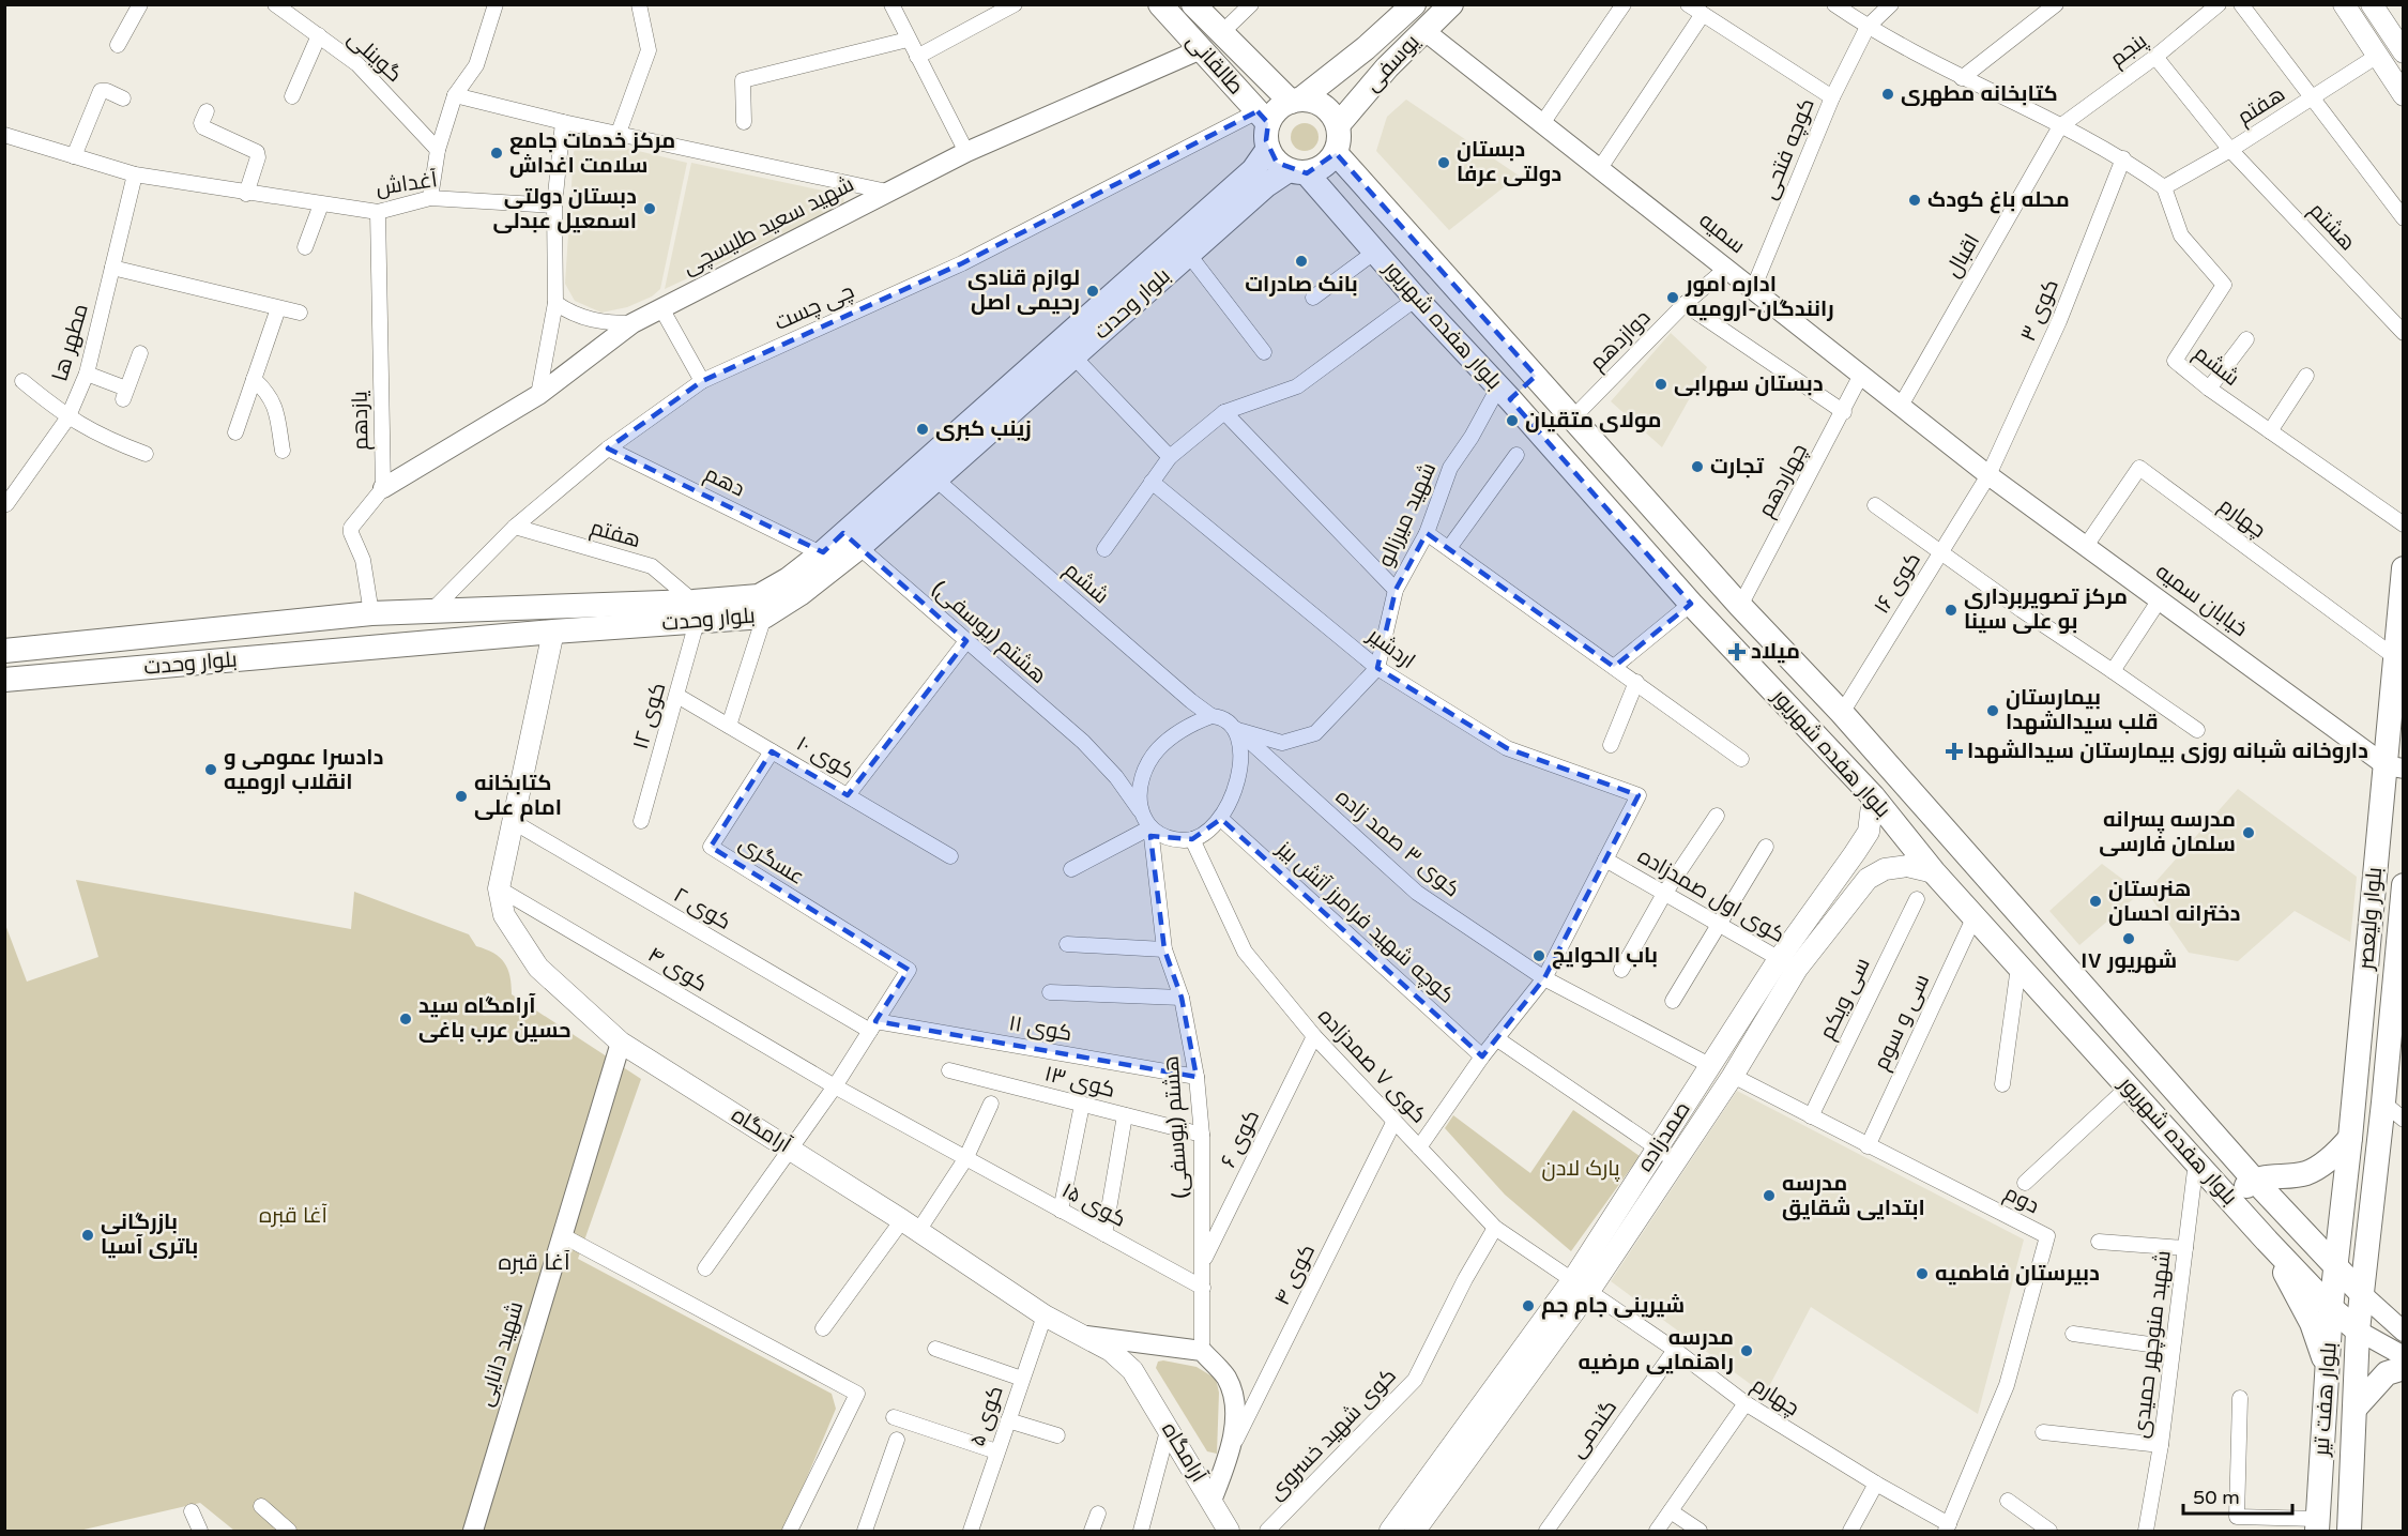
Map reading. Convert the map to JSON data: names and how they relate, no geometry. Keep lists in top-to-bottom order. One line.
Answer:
{"streets":{"main road":["یوسفی","طالقانی","بلوار وحدت","بلوار هفده شهریور","بلوار ولیعصر","آرامگاه","صمدزاده","بلوار هفت تیر"],"street":["پنجم","گوینلی","هفتم","کوچه فتحی","آغداش","شهید سعید طلیسچی","هشتم","سمیه","اقبال","چی چست","کوی ۳","دوازدهم","مطهر ها","ششم","یازدهم","چهاردهم","دهم","شهید میرزالو","چهارم","کوی ۱۶","خیابان سمیه","هشتم (یوسفی)","اردشیر","کوی ۱۲","کوی ۱۰","کوی ۳ صمد زاده","عسگری","کوی اول صمدزاده","کوی ۲","کوچه شهید فرامرز آتش بیز","کوی ۴","سی ویکم","سی و سوم","کوی ۱۱","کوی ۷ صمدزاده","کوی ۱۳","کوی ۶","دوم","کوی ۱۵","شهبد منوچهر حمیدی","شهید دانایی","کوی ۵","گندمی","کوی شهید خسروی"]},"crossings":[["پنجم","هشتم"],["پنجم","اقبال"],["یوسفی","طالقانی"],["یوسفی","سمیه"],["یوسفی","بلوار وحدت"],["یوسفی","چی چست"],["یوسفی","بلوار هفده شهریور"],["طالقانی","شهید سعید طلیسچی"],["طالقانی","بلوار وحدت"],["طالقانی","چی چست"],["طالقانی","بلوار هفده شهریور"],["هفتم","هشتم"],["هفتم","بلوار وحدت"],["هفتم","چی چست"],["هفتم","ششم"],["هفتم","کوی ۱۲"],["کوچه فتحی","سمیه"],["آغداش","مطهر ها"],["آغداش","یازدهم"],["شهید سعید طلیسچی","یازدهم"],["سمیه","اقبال"],["سمیه","کوی ۳"],["سمیه","دوازدهم"],["سمیه","چهاردهم"],["سمیه","کوی ۱۶"],["سمیه","خیابان سمیه"],["بلوار وحدت","چی چست"],["بلوار وحدت","بلوار هفده شهریور"],["بلوار وحدت","ششم"],["بلوار وحدت","دهم"],["بلوار وحدت","هشتم (یوسفی)"],["بلوار وحدت","کوی ۱۲"],["بلوار وحدت","آرامگاه"],["چی چست","بلوار هفده شهریور"],["چی چست","دهم"],["کوی ۳","کوی ۱۶"],["کوی ۳","خیابان سمیه"],["بلوار هفده شهریور","دوازدهم"],["بلوار هفده شهریور","چهاردهم"],["بلوار هفده شهریور","شهید میرزالو"],["بلوار هفده شهریور","کوی ۱۶"],["بلوار هفده شهریور","بلوار ولیعصر"],["بلوار هفده شهریور","سی و سوم"],["بلوار هفده شهریور","صمدزاده"],["بلوار هفده شهریور","شهبد منوچهر حمیدی"],["بلوار هفده شهریور","بلوار هفت تیر"],["ششم","هشتم (یوسفی)"],["ششم","کوی ۳ صمد زاده"],["ششم","کوچه شهید فرامرز آتش بیز"],["ششم","کوی ۷ صمدزاده"],["شهید میرزالو","اردشیر"],["چهارم","خیابان سمیه"],["چهارم","بلوار ولیعصر"],["چهارم","کوی ۷ صمدزاده"],["چهارم","صمدزاده"],["چهارم","دوم"],["چهارم","گندمی"],["کوی ۱۶","خیابان سمیه"],["خیابان سمیه","بلوار ولیعصر"],["هشتم (یوسفی)","کوی ۳ صمد زاده"],["هشتم (یوسفی)","کوچه شهید فرامرز آتش بیز"],["هشتم (یوسفی)","کوی ۱۱"],["هشتم (یوسفی)","کوی ۷ صمدزاده"],["هشتم (یوسفی)","کوی ۱۳"],["هشتم (یوسفی)","کوی ۶"],["هشتم (یوسفی)","کوی ۱۵"],["اردشیر","کوی اول صمدزاده"],["کوی ۱۲","کوی ۱۰"],["کوی ۱۰","عسگری"],["کوی ۳ صمد زاده","کوچه شهید فرامرز آتش بیز"],["کوی ۳ صمد زاده","کوی ۷ صمدزاده"],["کوی ۳ صمد زاده","صمدزاده"],["عسگری","کوی ۲"],["عسگری","کوی ۱۱"],["کوی اول صمدزاده","صمدزاده"],["کوی ۲","کوی ۱۱"],["کوی ۲","آرامگاه"],["بلوار ولیعصر","بلوار هفت تیر"],["کوچه شهید فرامرز آتش بیز","کوی ۷ صمدزاده"],["کوی ۴","کوی ۷ صمدزاده"],["کوی ۴","آرامگاه"],["کوی ۴","کوی ۱۵"],["سی ویکم","دوم"],["سی و سوم","دوم"],["کوی ۷ صمدزاده","صمدزاده"],["کوی ۷ صمدزاده","کوی ۶"],["کوی ۷ صمدزاده","کوی شهید خسروی"],["آرامگاه","شهید دانایی"],["آرامگاه","کوی ۵"],["صمدزاده","دوم"]],"districts":["آغا قبره"],"parks":["پارک لادن","آغا قبره"],"places":{"other":["کتابخانه مطهری","مرکز خدمات جامع سلامت اغداش","دبستان دولتی عرفا","محله باغ کودک","دبستان دولتی اسمعیل عبدلی","بانک صادرات","لوازم قنادی رحیمی اصل","اداره امور رانندگان-ارومیه","دبستان سهرابی","مولای متقیان","زینب کبری","تجارت","مرکز تصویربرداری بو علی سینا","بیمارستان قلب سیدالشهدا","دادسرا عمومی و انقلاب ارومیه","کتابخانه امام علی","مدرسه پسرانه سلمان فارسی","هنرستان دخترانه احسان","۱۷ شهریور","باب الحوایج","آرامگاه سید حسین عرب باغی","مدرسه ابتدایی شقایق","بازرگانی باتری آسیا","دبیرستان فاطمیه","شیرینی جام جم","مدرسه راهنمایی مرضیه"],"health":["میلاد","داروخانه شبانه روزی بیمارستان سیدالشهدا"]},"scale_bar":"50 m"}
